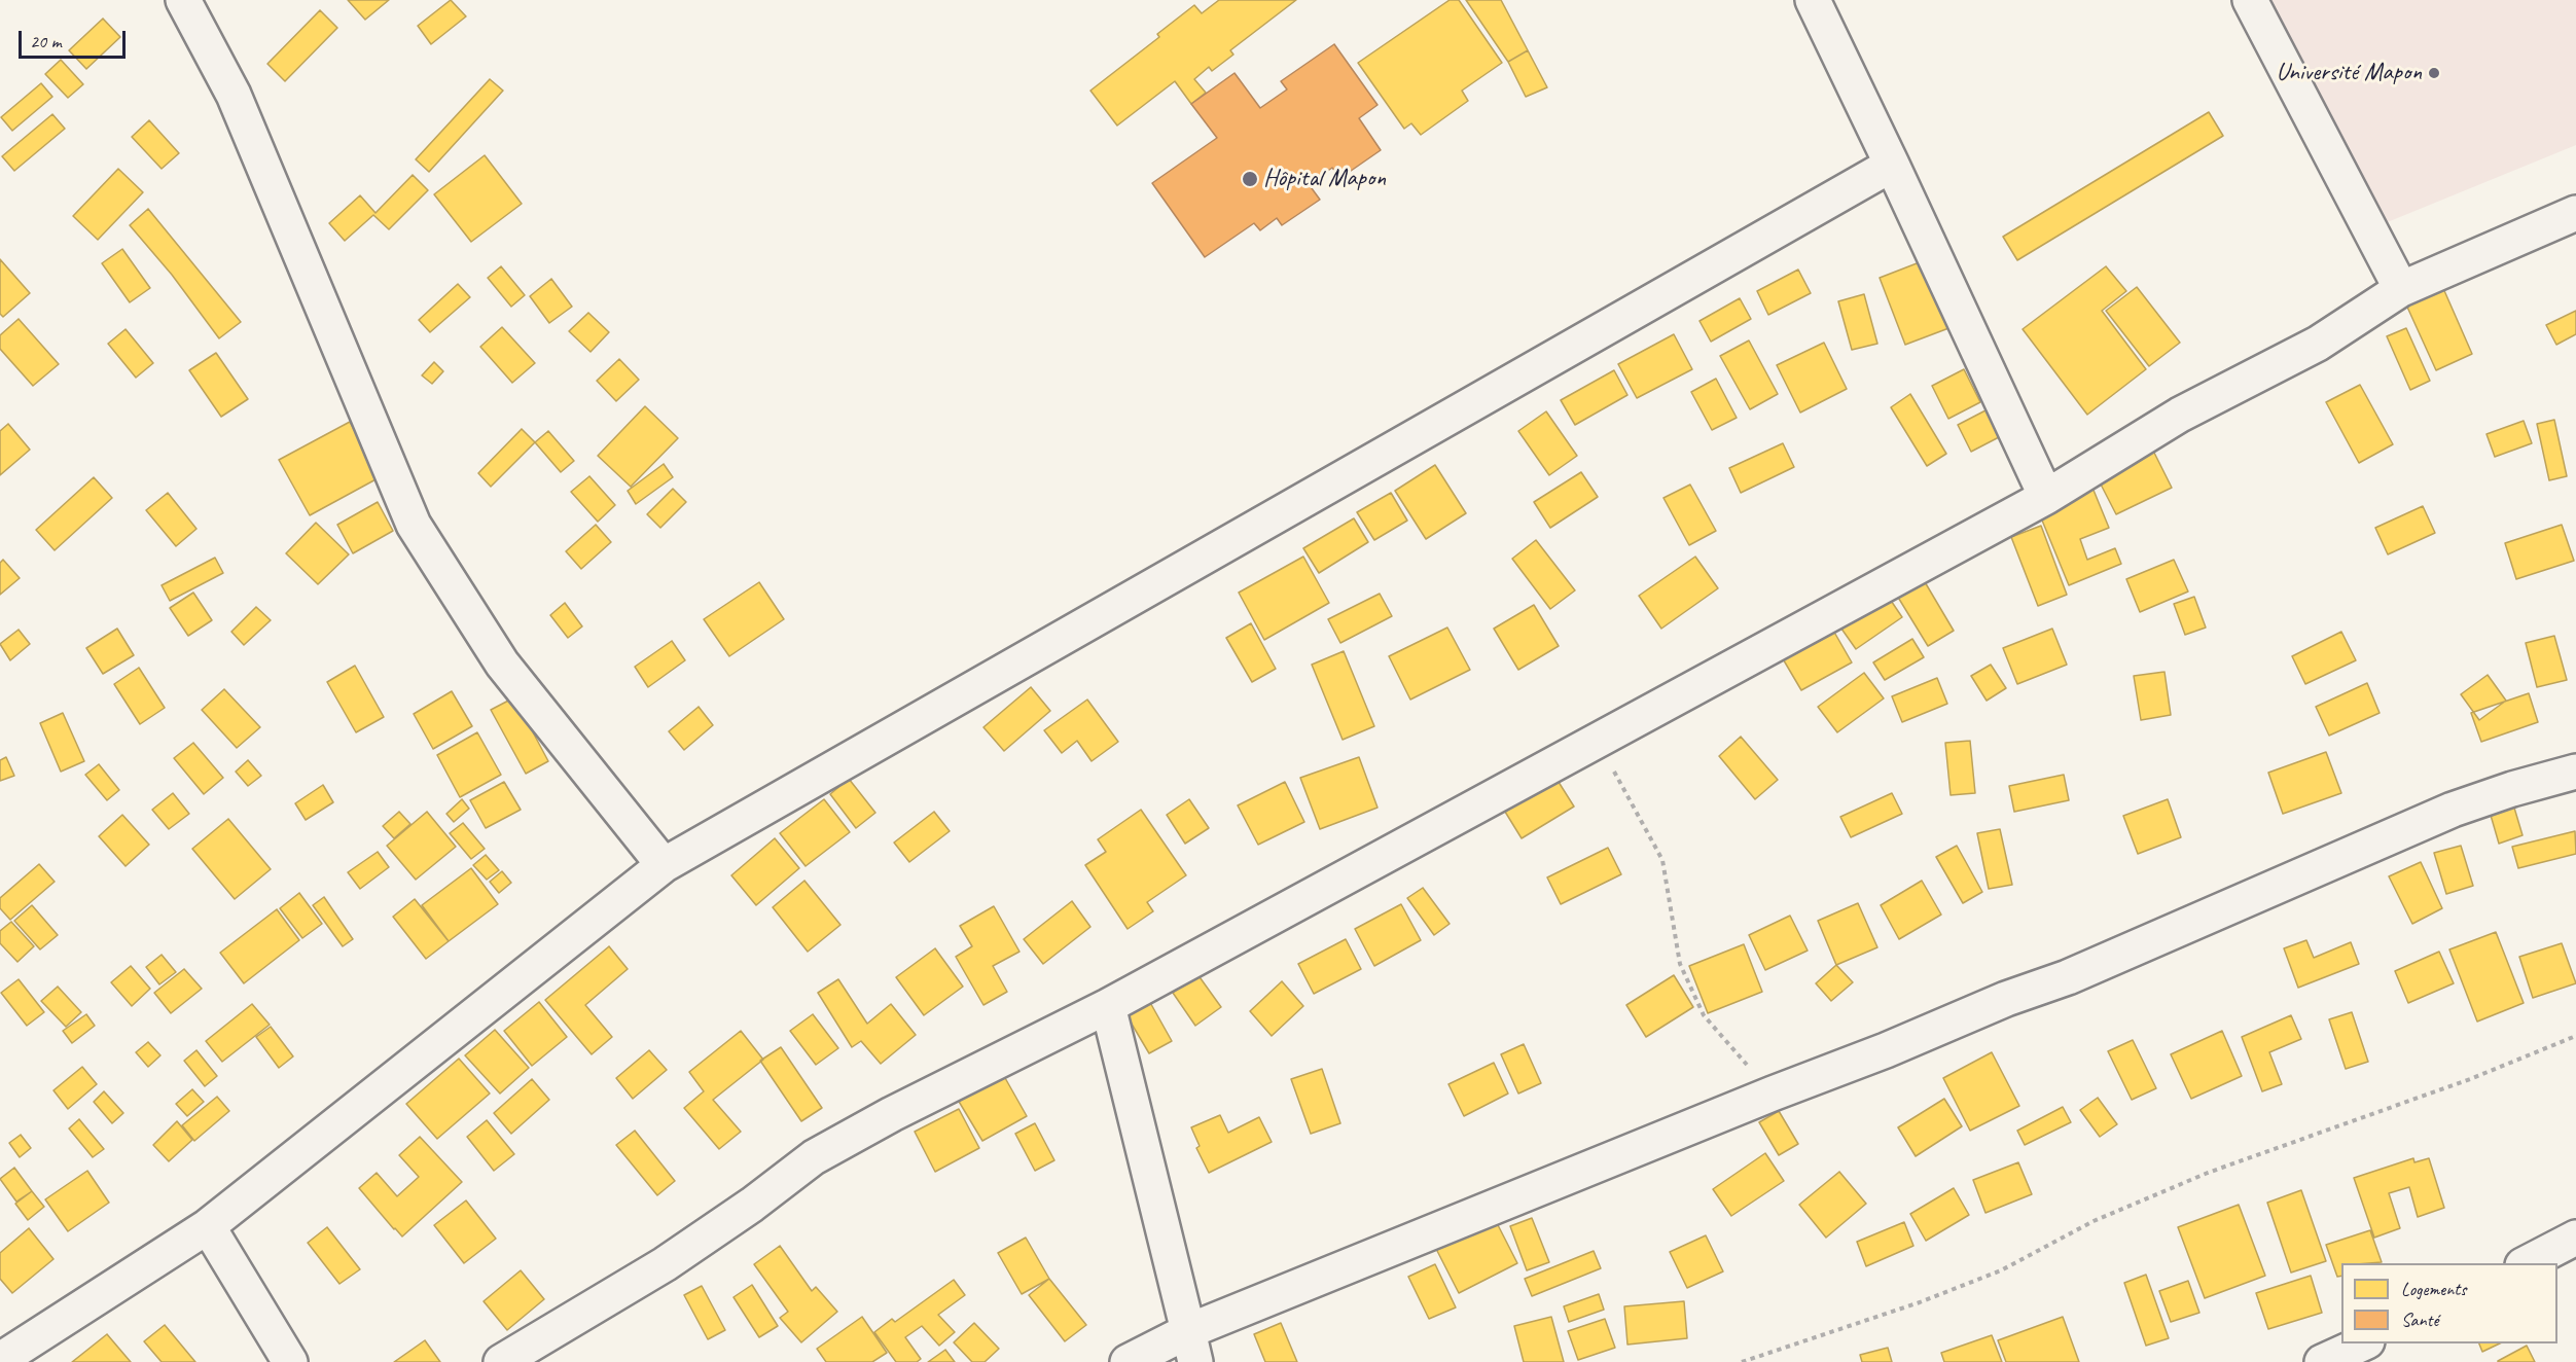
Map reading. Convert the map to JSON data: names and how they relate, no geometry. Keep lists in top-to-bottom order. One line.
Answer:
{"places":["Université Mapon","Hôpital Mapon"],"legend":["Logements","Santé"],"scale_bar":"20 m"}
